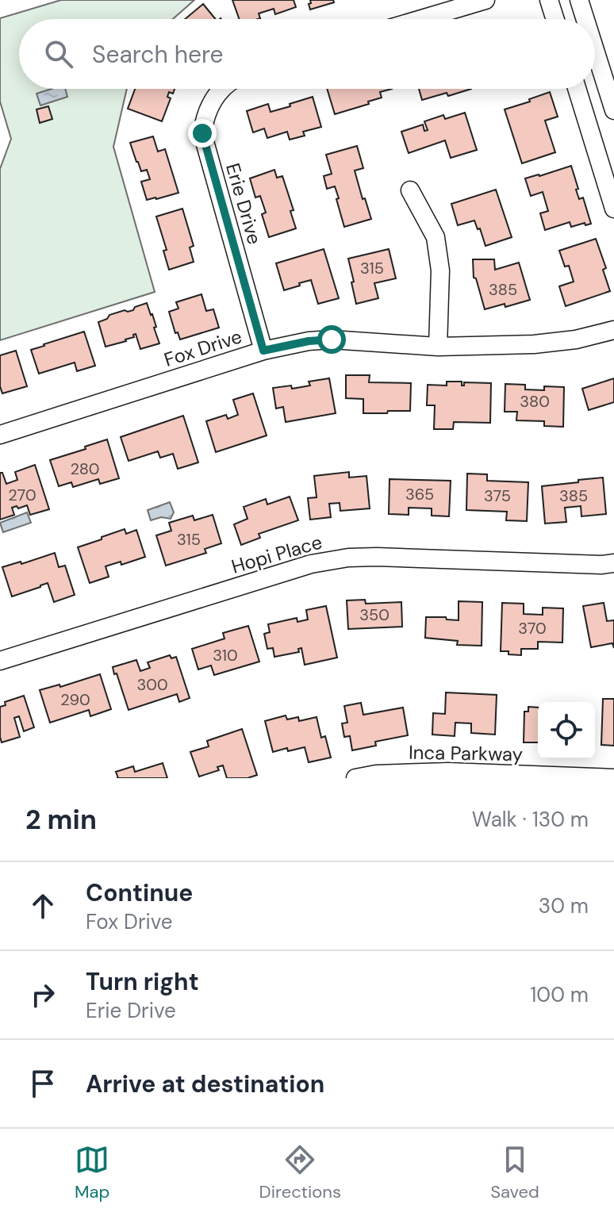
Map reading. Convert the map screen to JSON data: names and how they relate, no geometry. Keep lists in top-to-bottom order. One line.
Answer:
{"streets":{"street":["Erie Drive","Fox Drive","Hopi Place","Inca Parkway"]},"crossings":[["Erie Drive","Fox Drive"]],"house_numbers":["315","385","380","280","365","270","375","385","315","350","370","310","300","290"],"page":{"search":"Search here","heading":["2 min","Walk · 130 m"],"list":[["Continue","Fox Drive","30 m"],["Turn right","Erie Drive","100 m"],"Arrive at destination"],"nav":["Map","Directions","Saved"]}}
